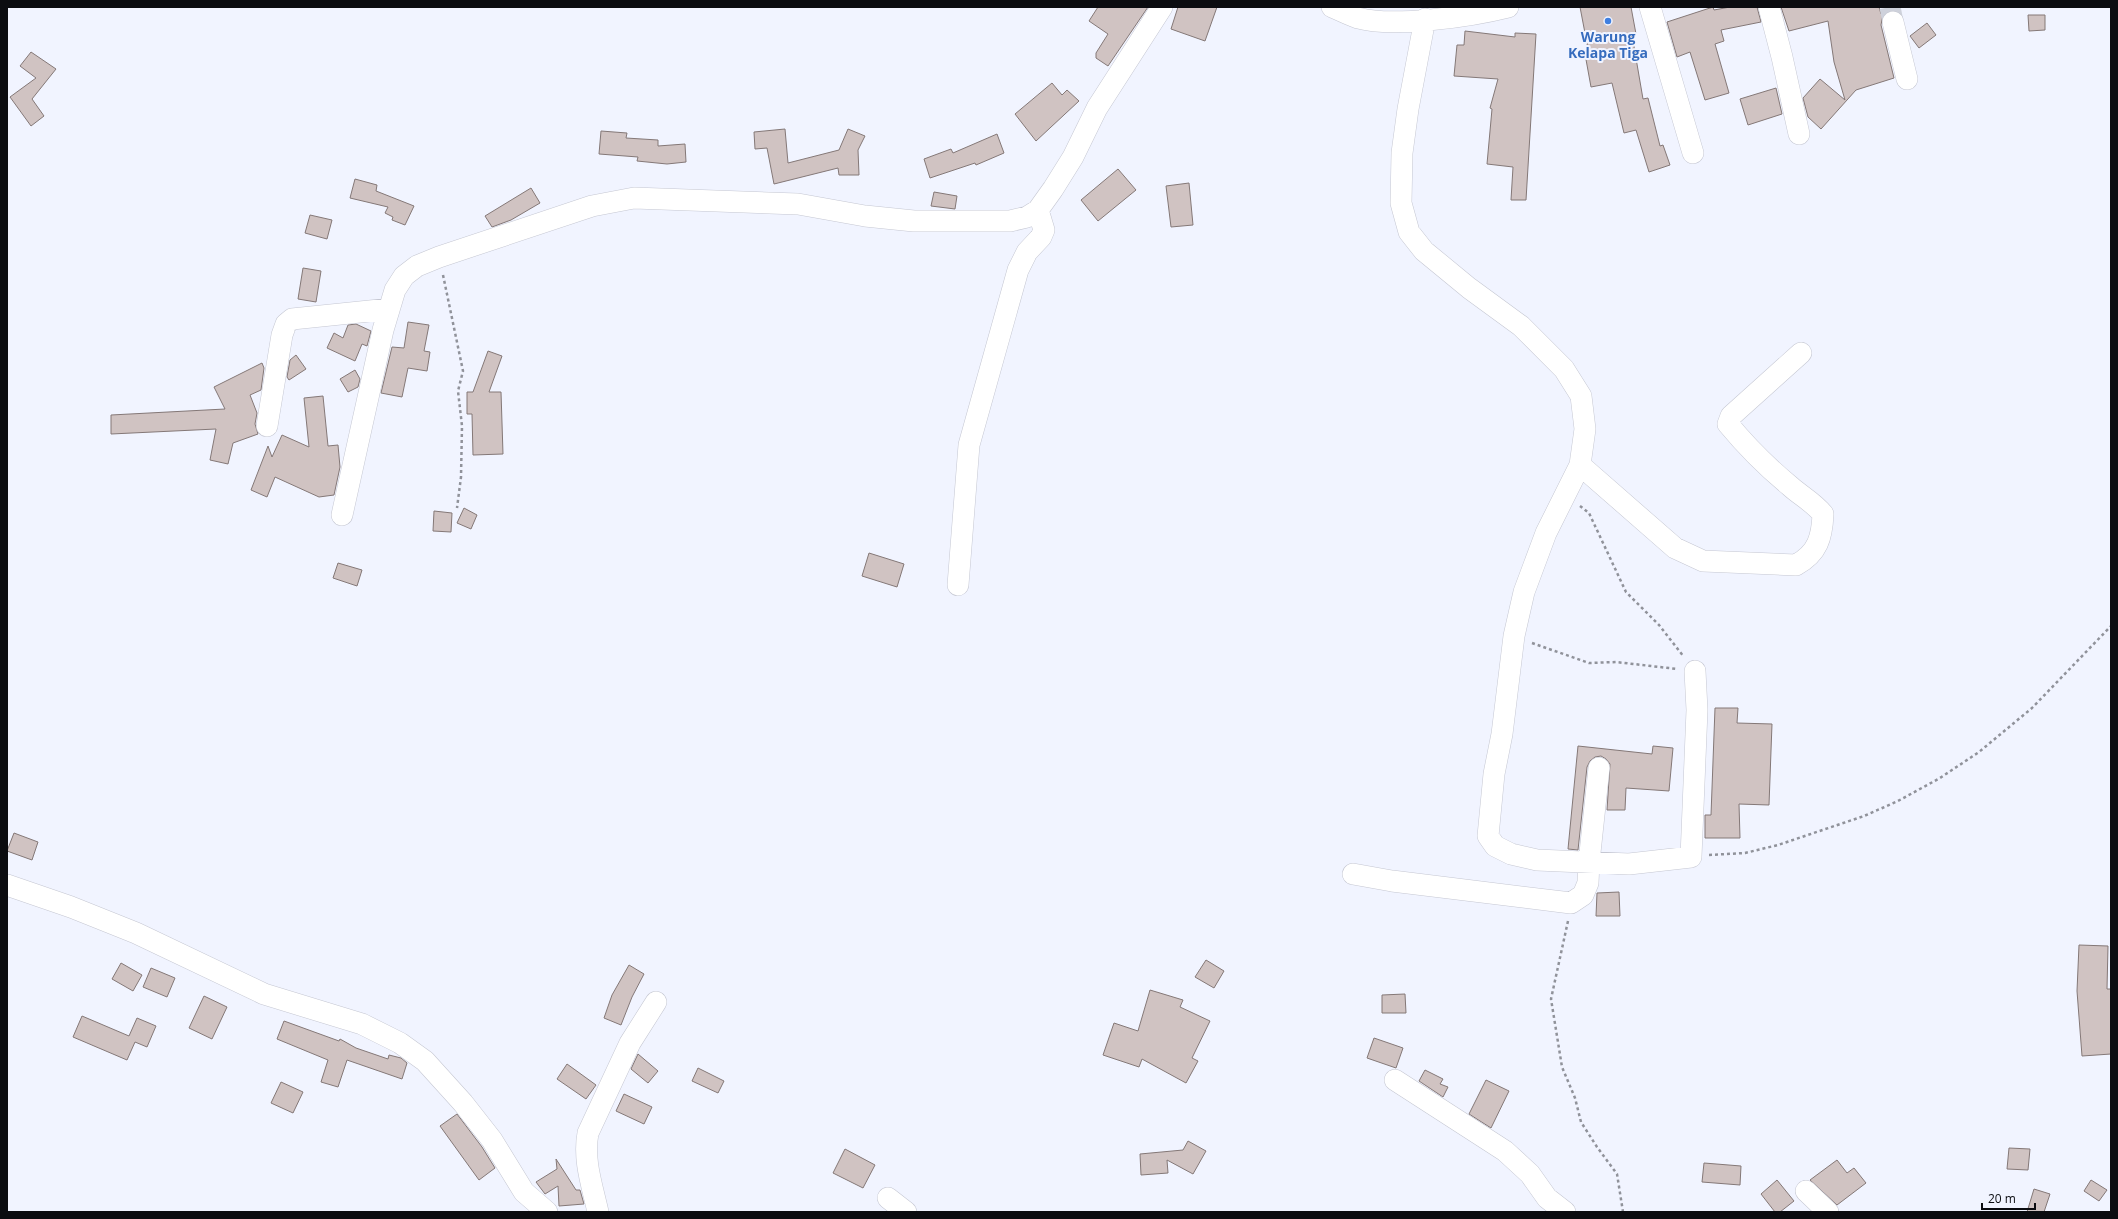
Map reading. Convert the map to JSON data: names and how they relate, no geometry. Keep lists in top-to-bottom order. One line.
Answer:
{"places":["Warung Kelapa Tiga"],"scale_bar":"20 m"}
